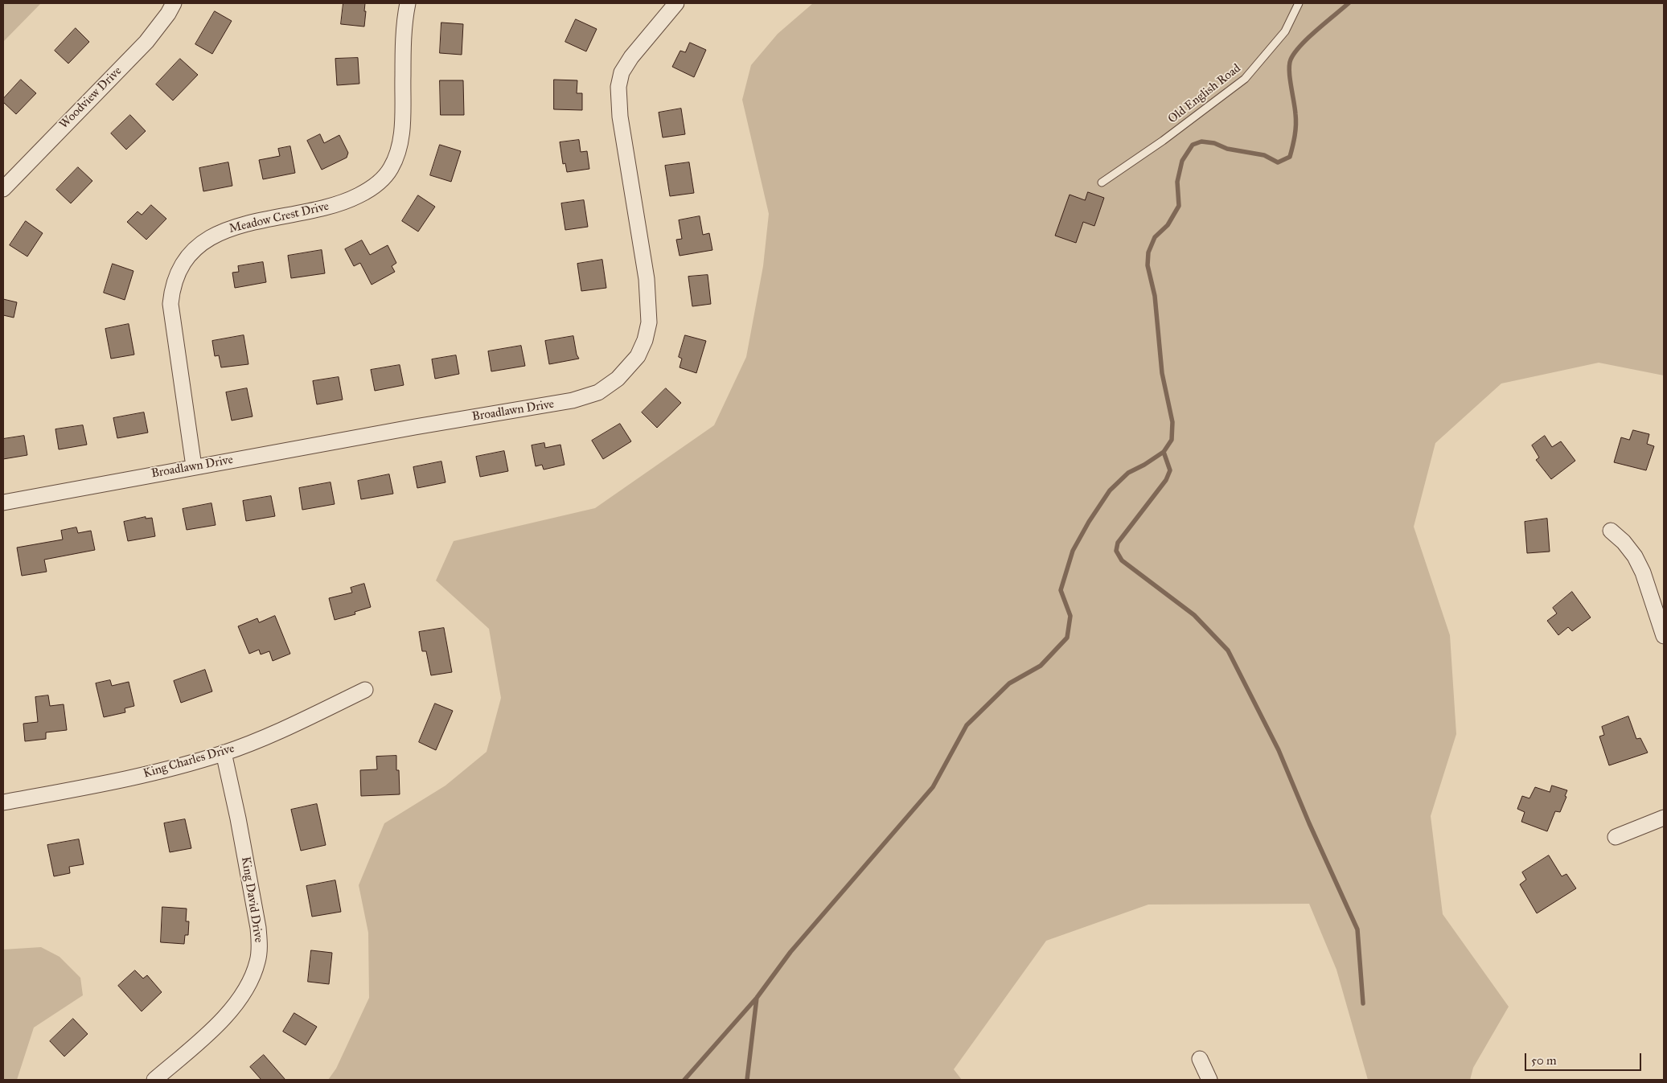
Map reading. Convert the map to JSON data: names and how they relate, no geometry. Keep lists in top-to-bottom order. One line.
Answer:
{"streets":{"street":["Woodview Drive","Meadow Crest Drive","Broadlawn Drive","King Charles Drive","King David Drive"],"lane":["Old English Road"]},"crossings":[["Meadow Crest Drive","Broadlawn Drive"],["King Charles Drive","King David Drive"]],"scale_bar":"50 m"}
